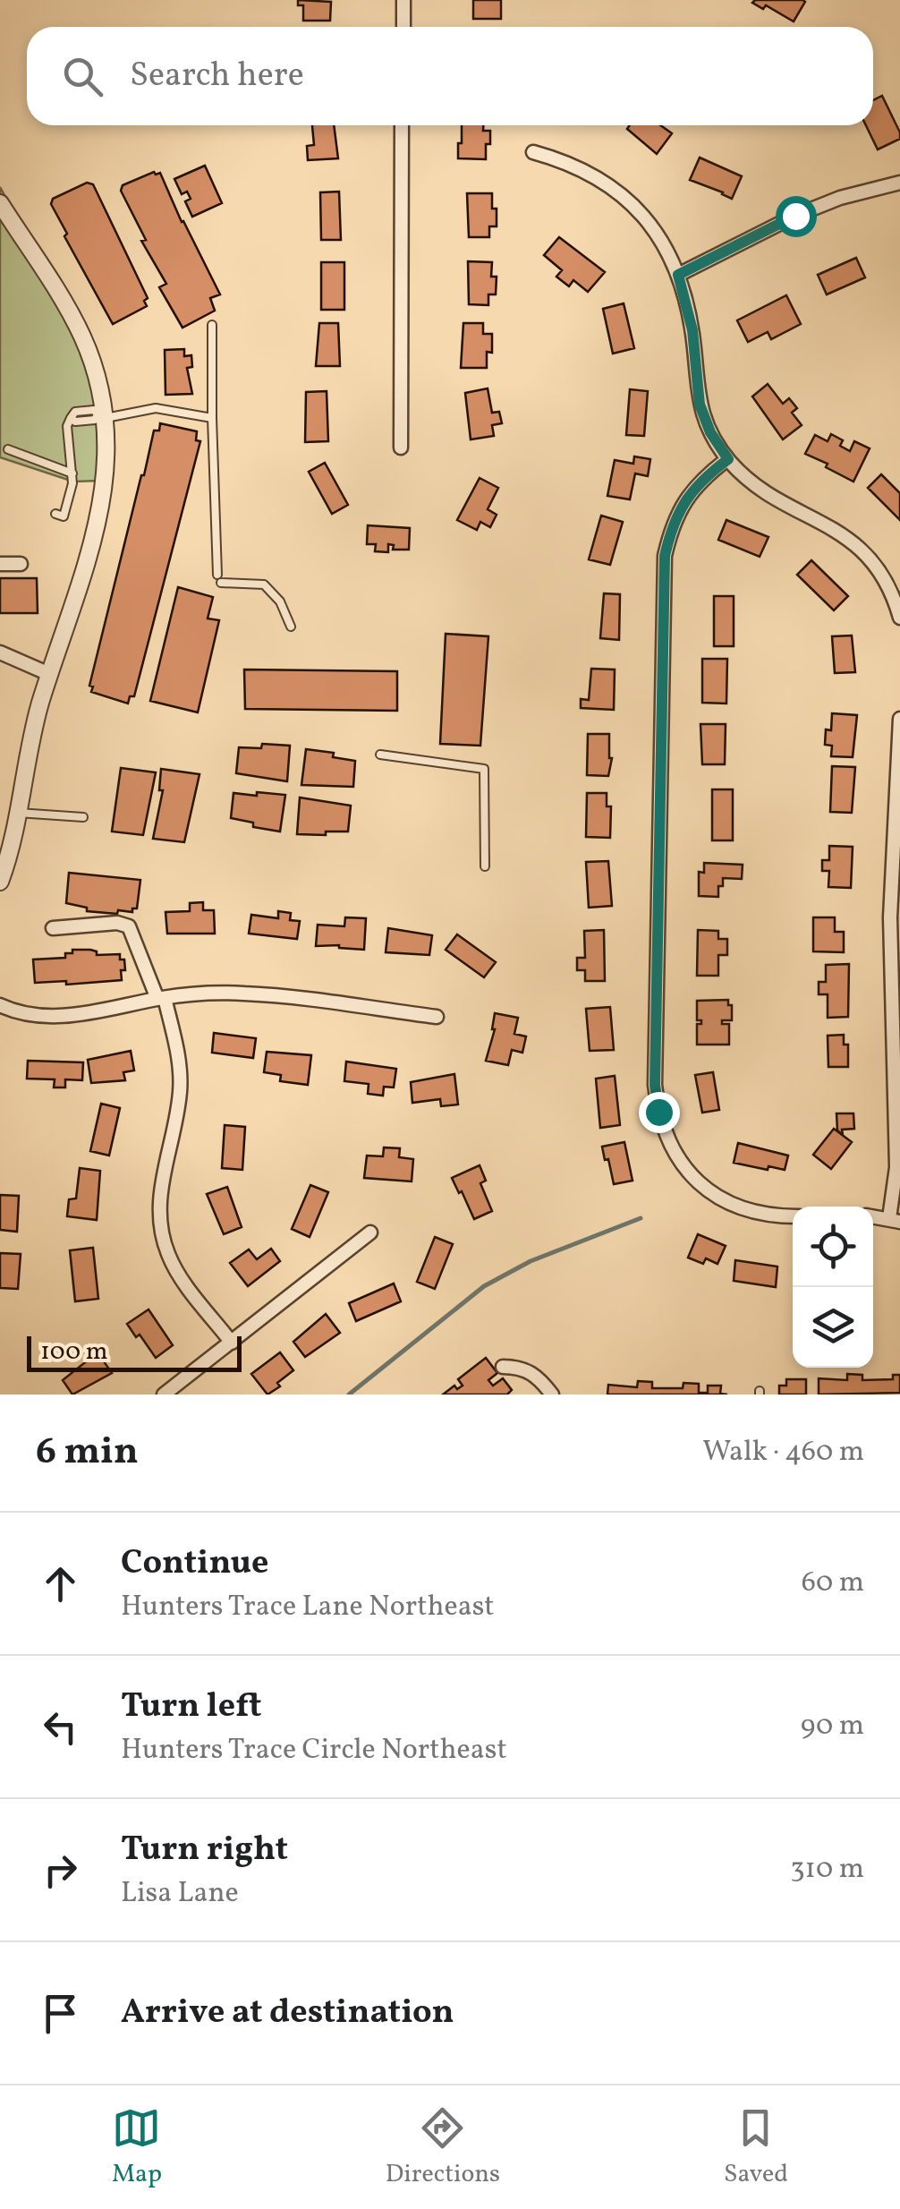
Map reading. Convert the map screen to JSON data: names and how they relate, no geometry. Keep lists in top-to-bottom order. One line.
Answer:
{"scale_bar":"100 m","page":{"search":"Search here","scale":"100 m","heading":["6 min","Walk · 460 m"],"list":[["Continue","Hunters Trace Lane Northeast","60 m"],["Turn left","Hunters Trace Circle Northeast","90 m"],["Turn right","Lisa Lane","310 m"],"Arrive at destination"],"nav":["Map","Directions","Saved"]}}
